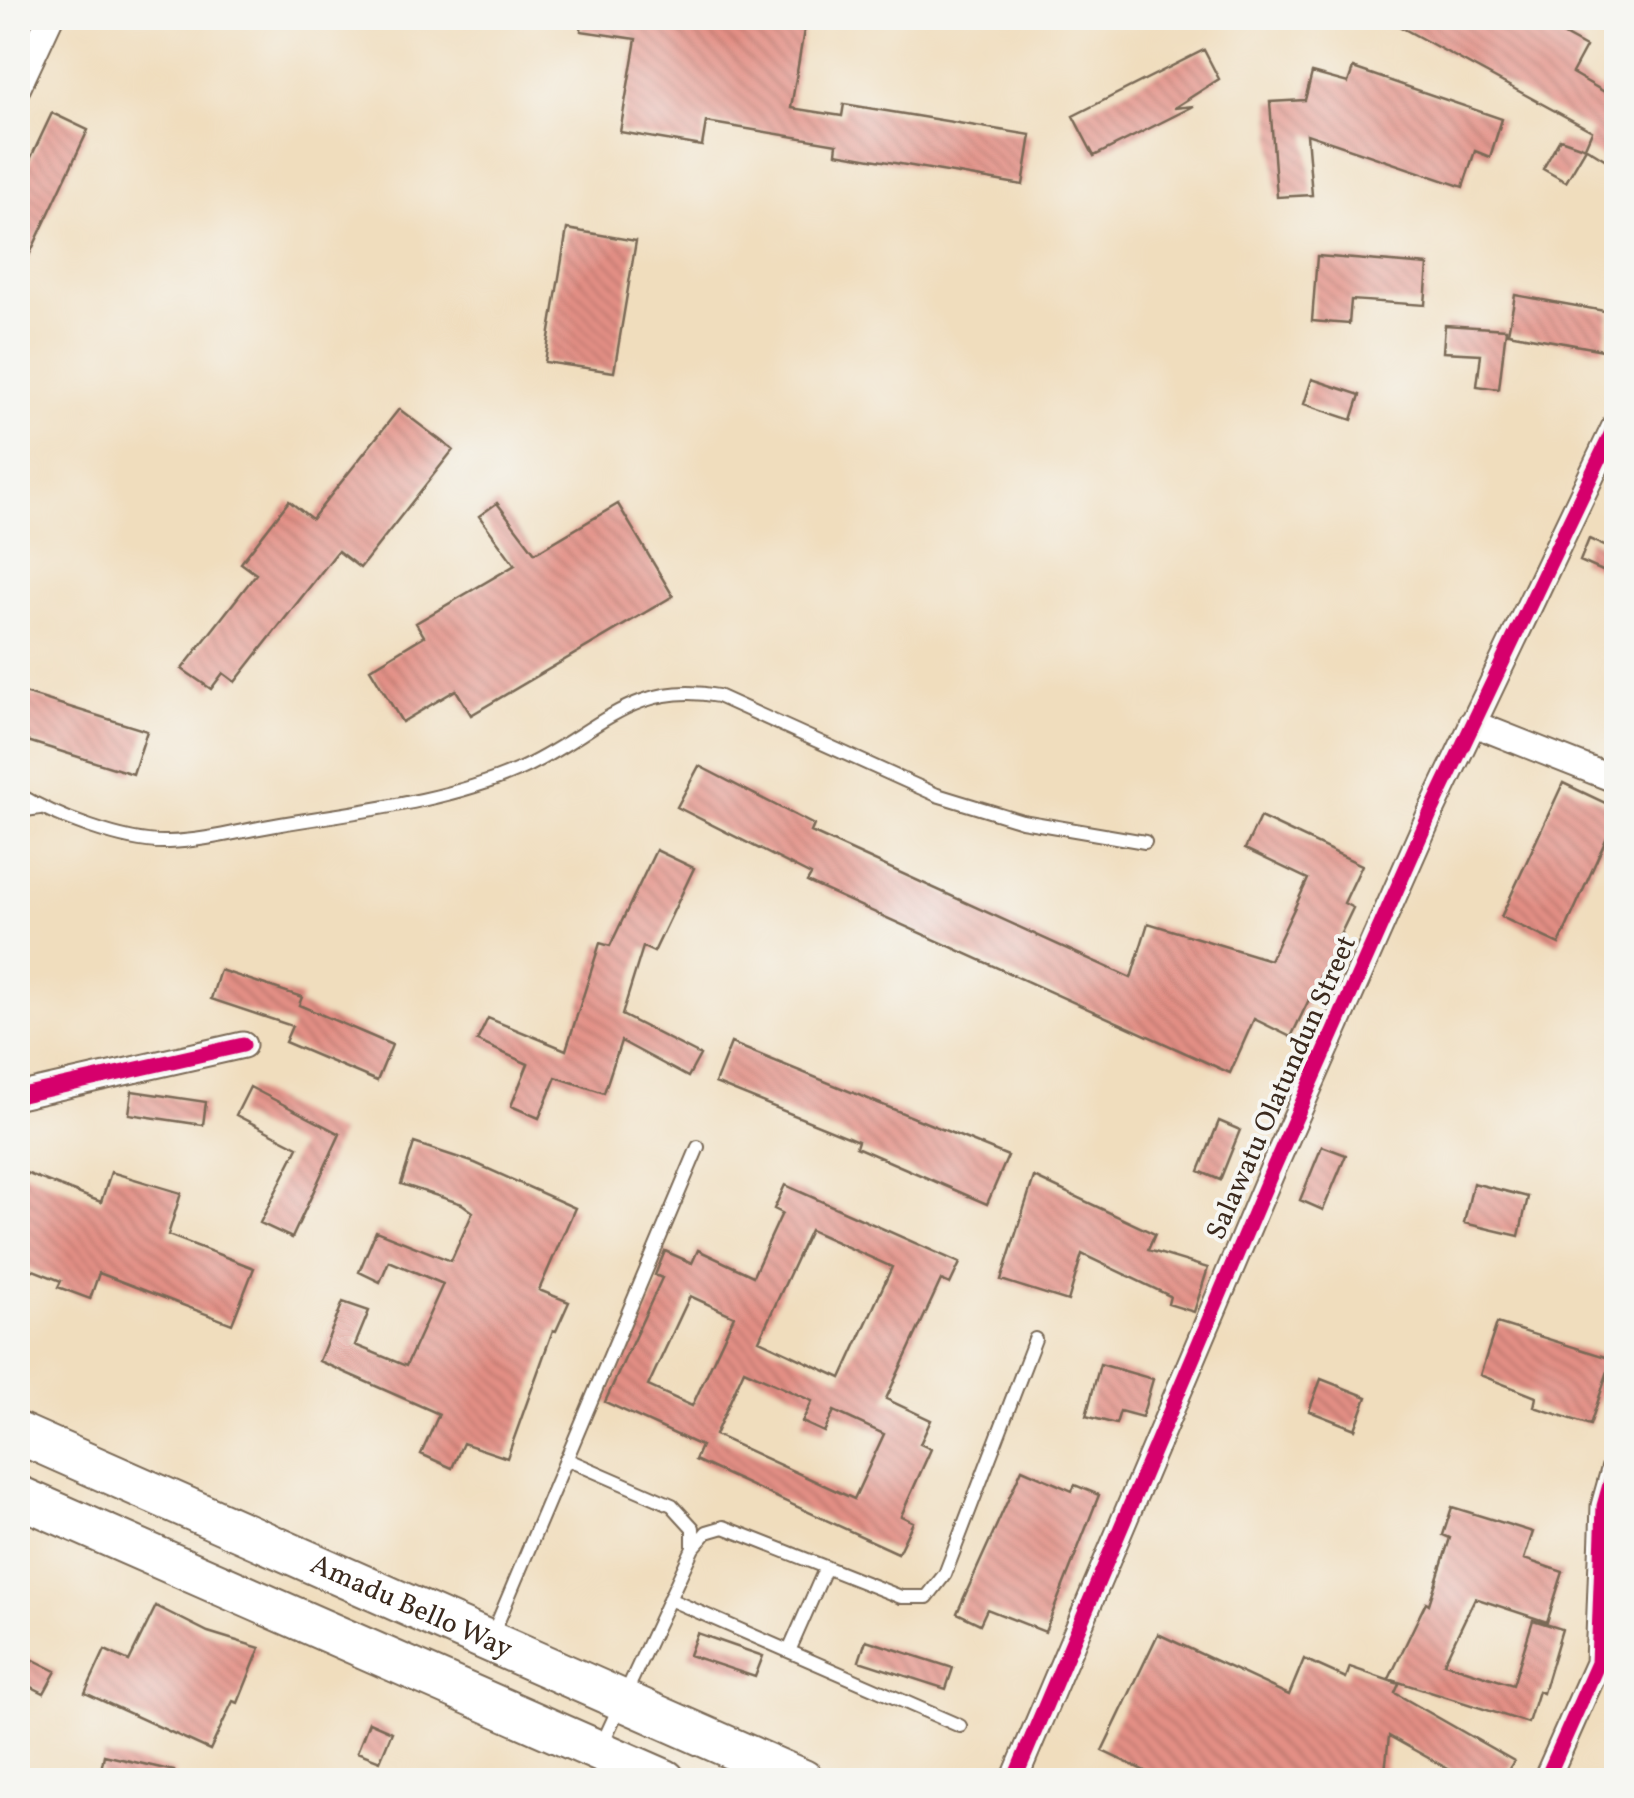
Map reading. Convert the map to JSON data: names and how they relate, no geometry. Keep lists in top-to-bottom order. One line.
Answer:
{"streets":{"main road":["Amadu Bello Way"],"street":["Salawatu Olatundun Street"]}}
